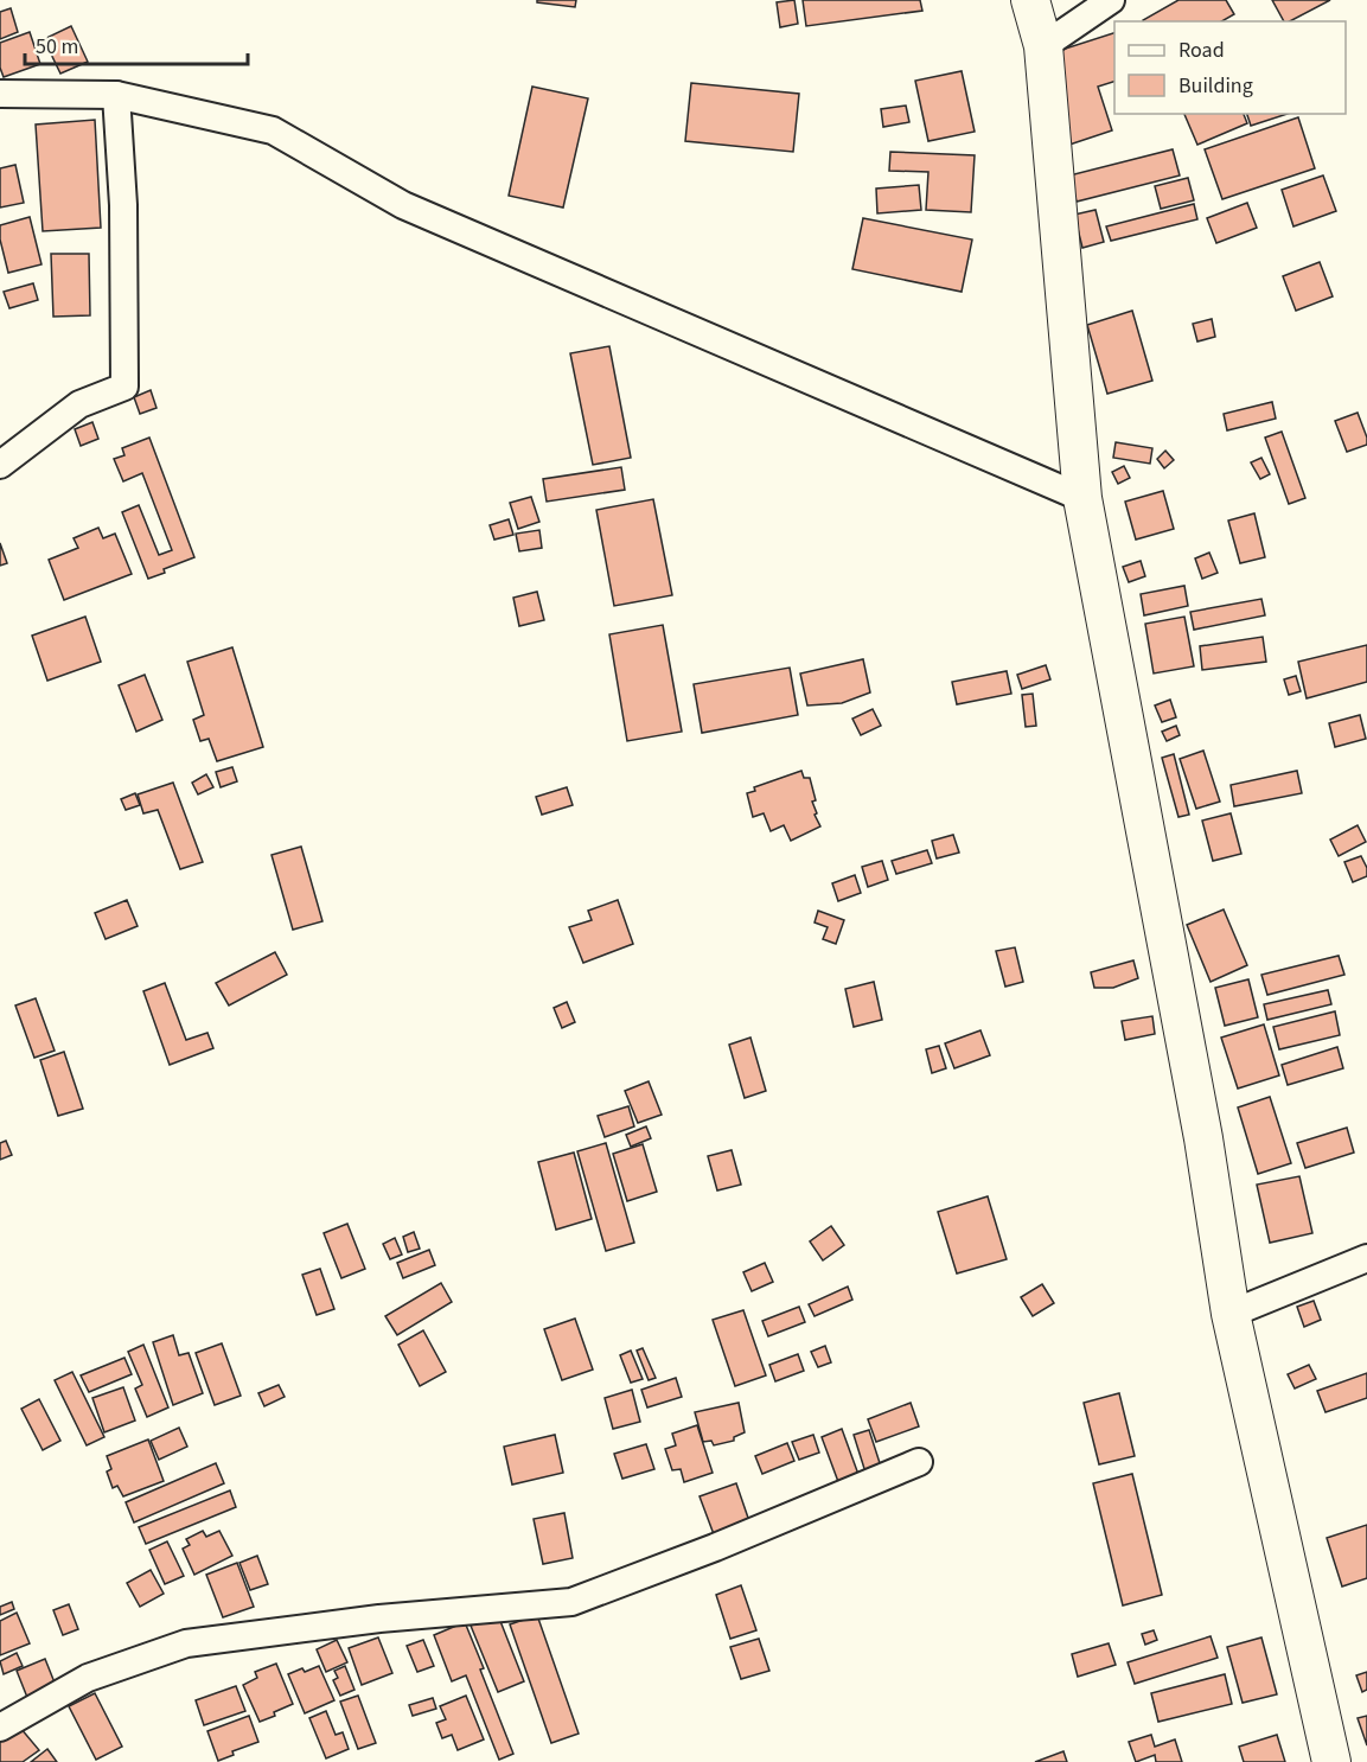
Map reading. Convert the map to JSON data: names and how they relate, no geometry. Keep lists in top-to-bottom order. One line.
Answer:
{"legend":["Road","Building"],"scale_bar":"50 m"}
